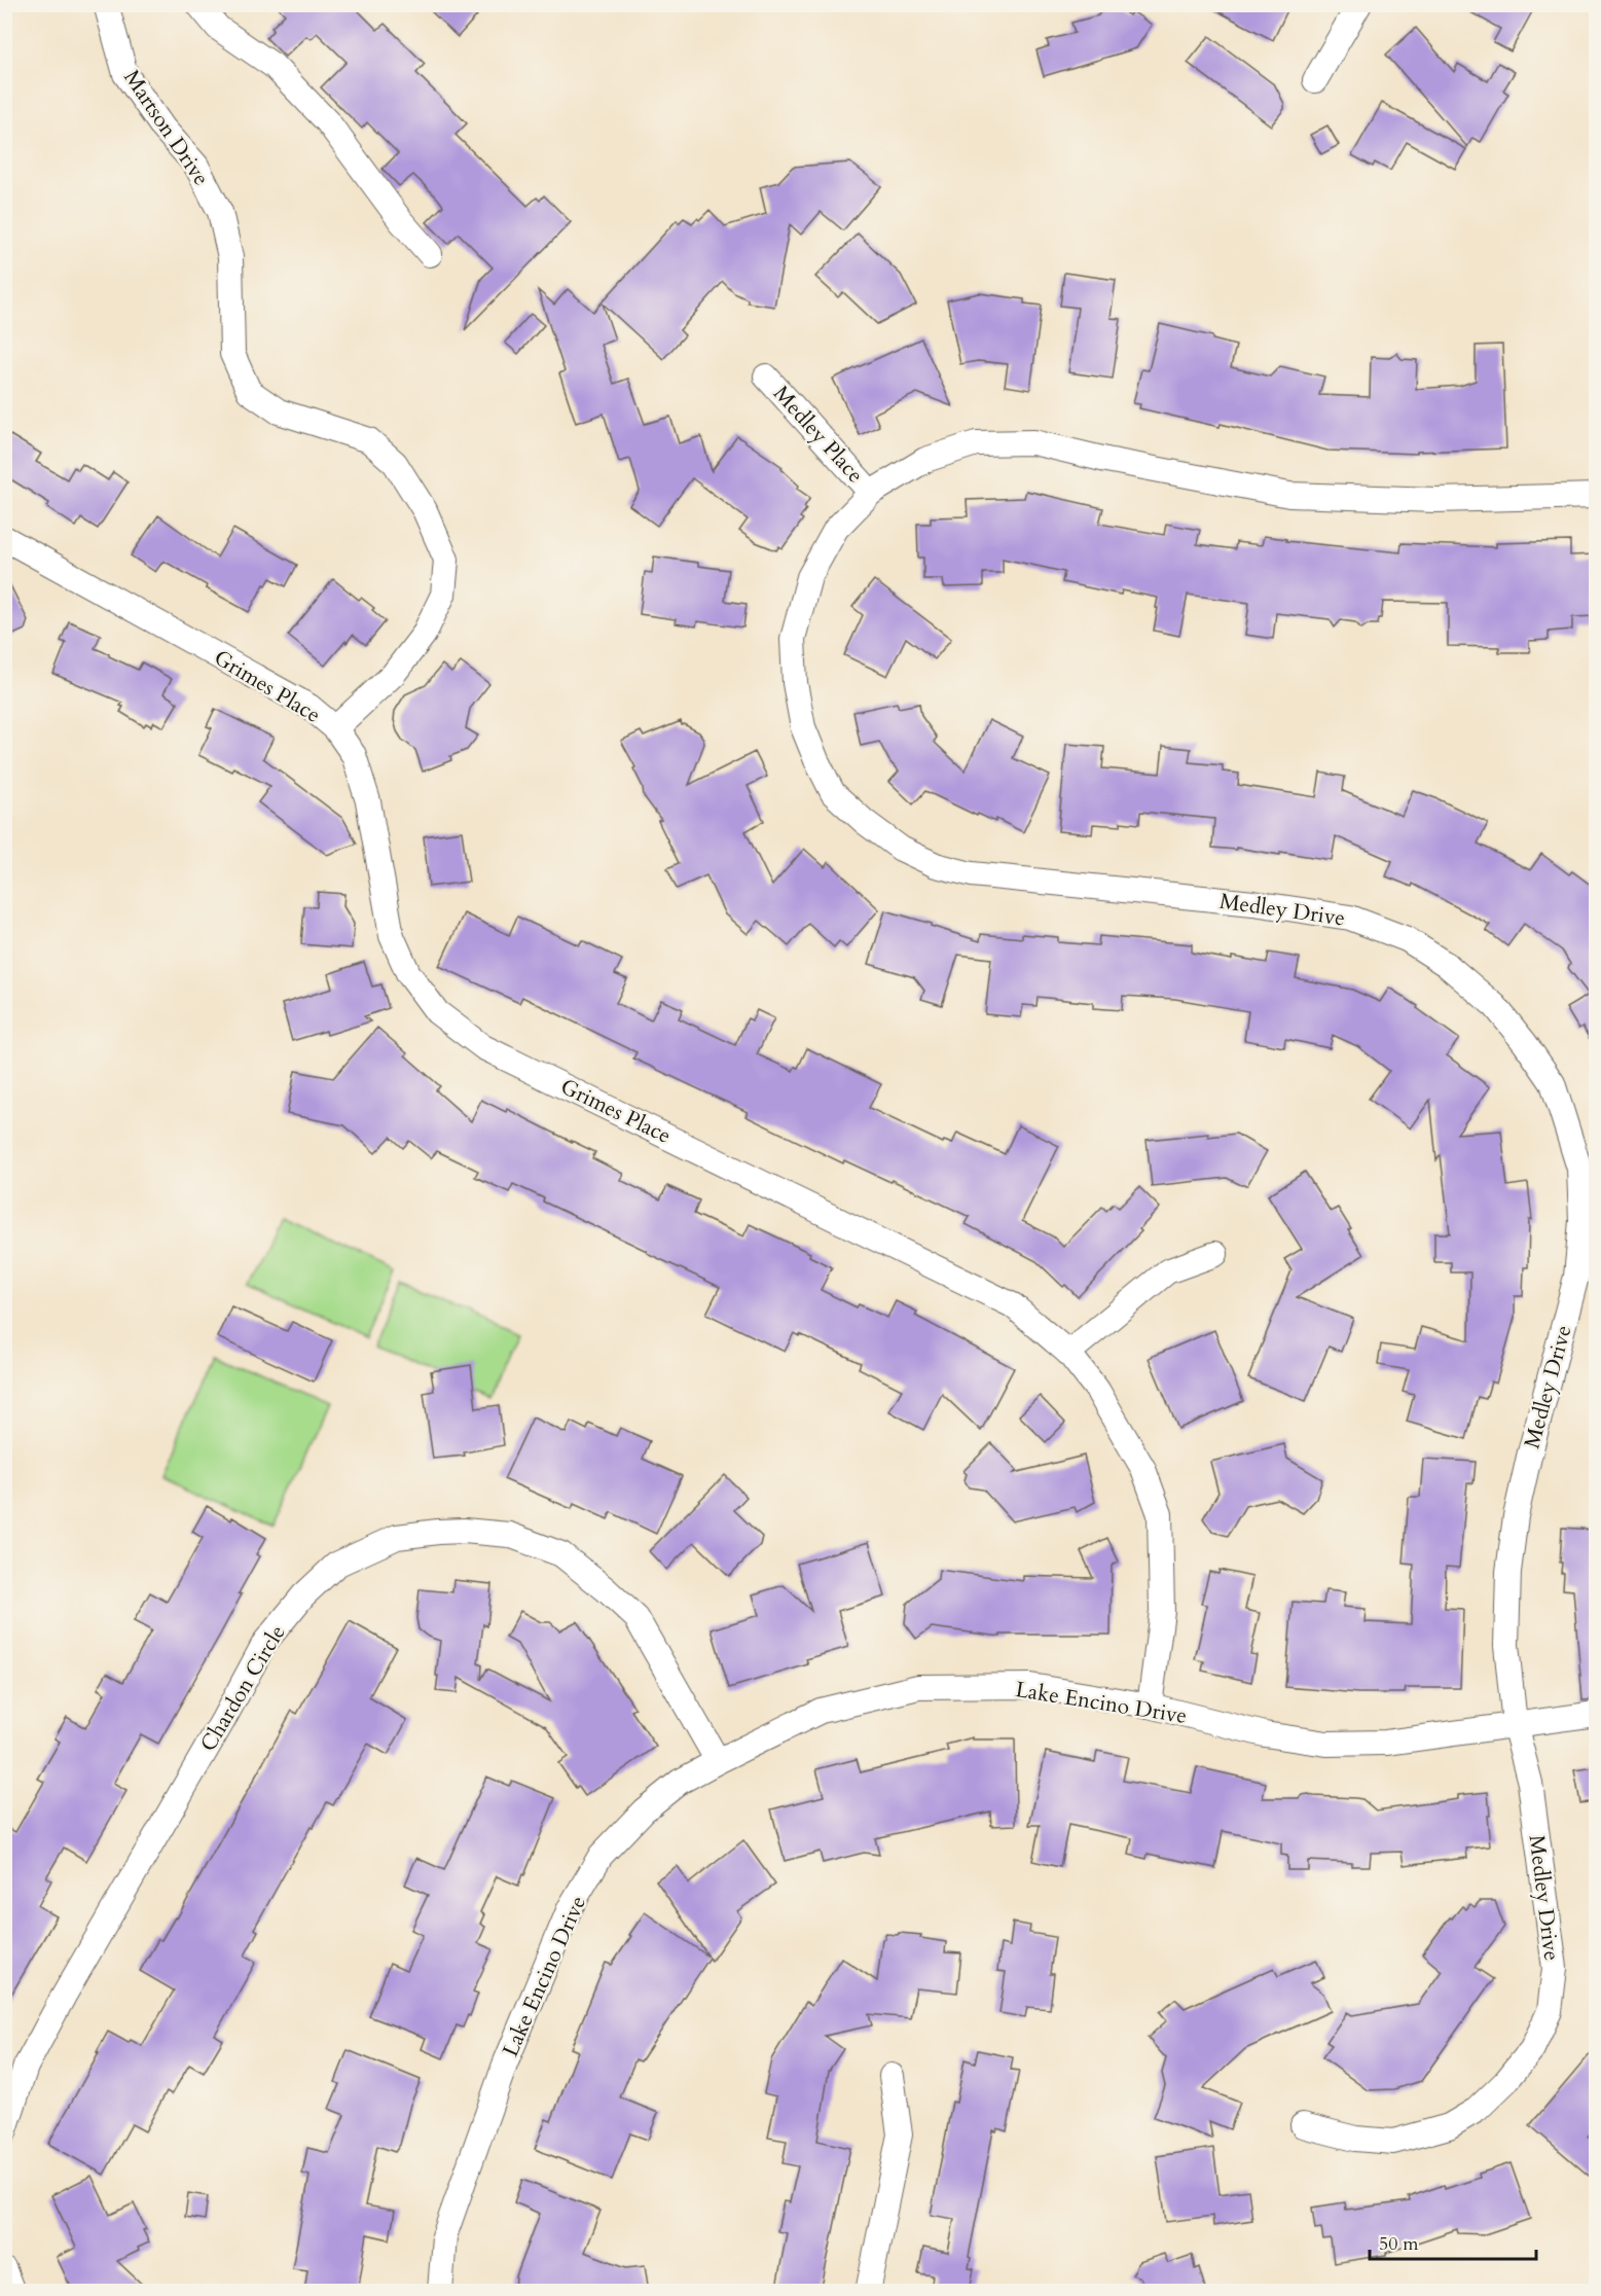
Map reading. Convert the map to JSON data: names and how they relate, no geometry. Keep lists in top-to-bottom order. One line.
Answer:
{"streets":{"street":["Martson Drive","Medley Place","Grimes Place","Medley Drive","Chardon Circle","Lake Encino Drive"]},"crossings":[["Martson Drive","Grimes Place"],["Medley Place","Medley Drive"],["Grimes Place","Lake Encino Drive"],["Medley Drive","Lake Encino Drive"],["Chardon Circle","Lake Encino Drive"]],"scale_bar":"50 m"}
